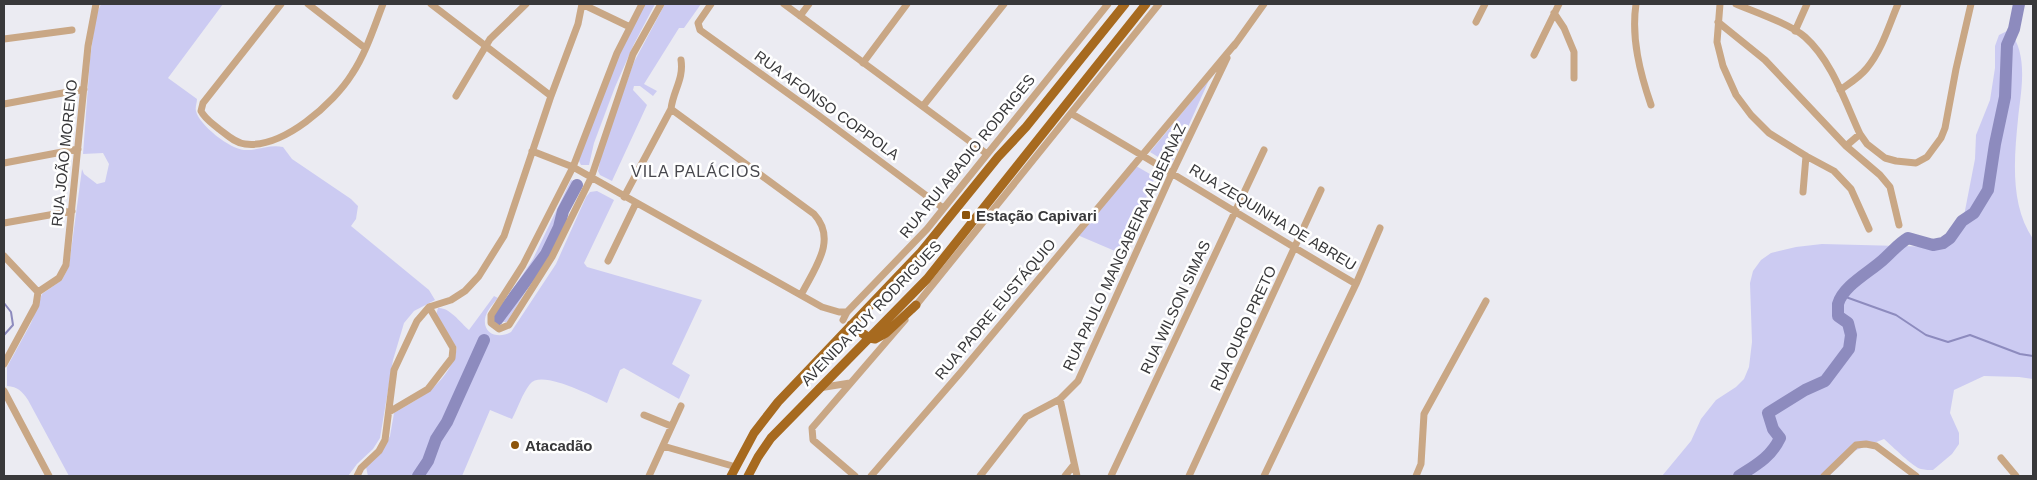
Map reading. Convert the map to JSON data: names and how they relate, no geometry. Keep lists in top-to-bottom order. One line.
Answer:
{"streets":{"main road":["AVENIDA RUY RODRIGUES"],"street":["RUA AFONSO COPPOLA","RUA JOÃO MORENO","RUA RUI ABADIO RODRIGES","RUA ZEQUINHA DE ABREU","RUA PAULO MANGABEIRA ALBERNAZ","RUA WILSON SIMAS","RUA PADRE EUSTÁQUIO","RUA OURO PRETO"]},"crossings":[["RUA AFONSO COPPOLA","RUA RUI ABADIO RODRIGES"],["RUA RUI ABADIO RODRIGES","AVENIDA RUY RODRIGUES"],["RUA ZEQUINHA DE ABREU","RUA PAULO MANGABEIRA ALBERNAZ"],["RUA ZEQUINHA DE ABREU","RUA WILSON SIMAS"],["RUA ZEQUINHA DE ABREU","RUA PADRE EUSTÁQUIO"],["RUA ZEQUINHA DE ABREU","RUA OURO PRETO"],["RUA PAULO MANGABEIRA ALBERNAZ","RUA PADRE EUSTÁQUIO"]],"districts":["VILA PALÁCIOS"],"places":{"transit":["Estação Capivari"],"other":["Atacadão"]}}
